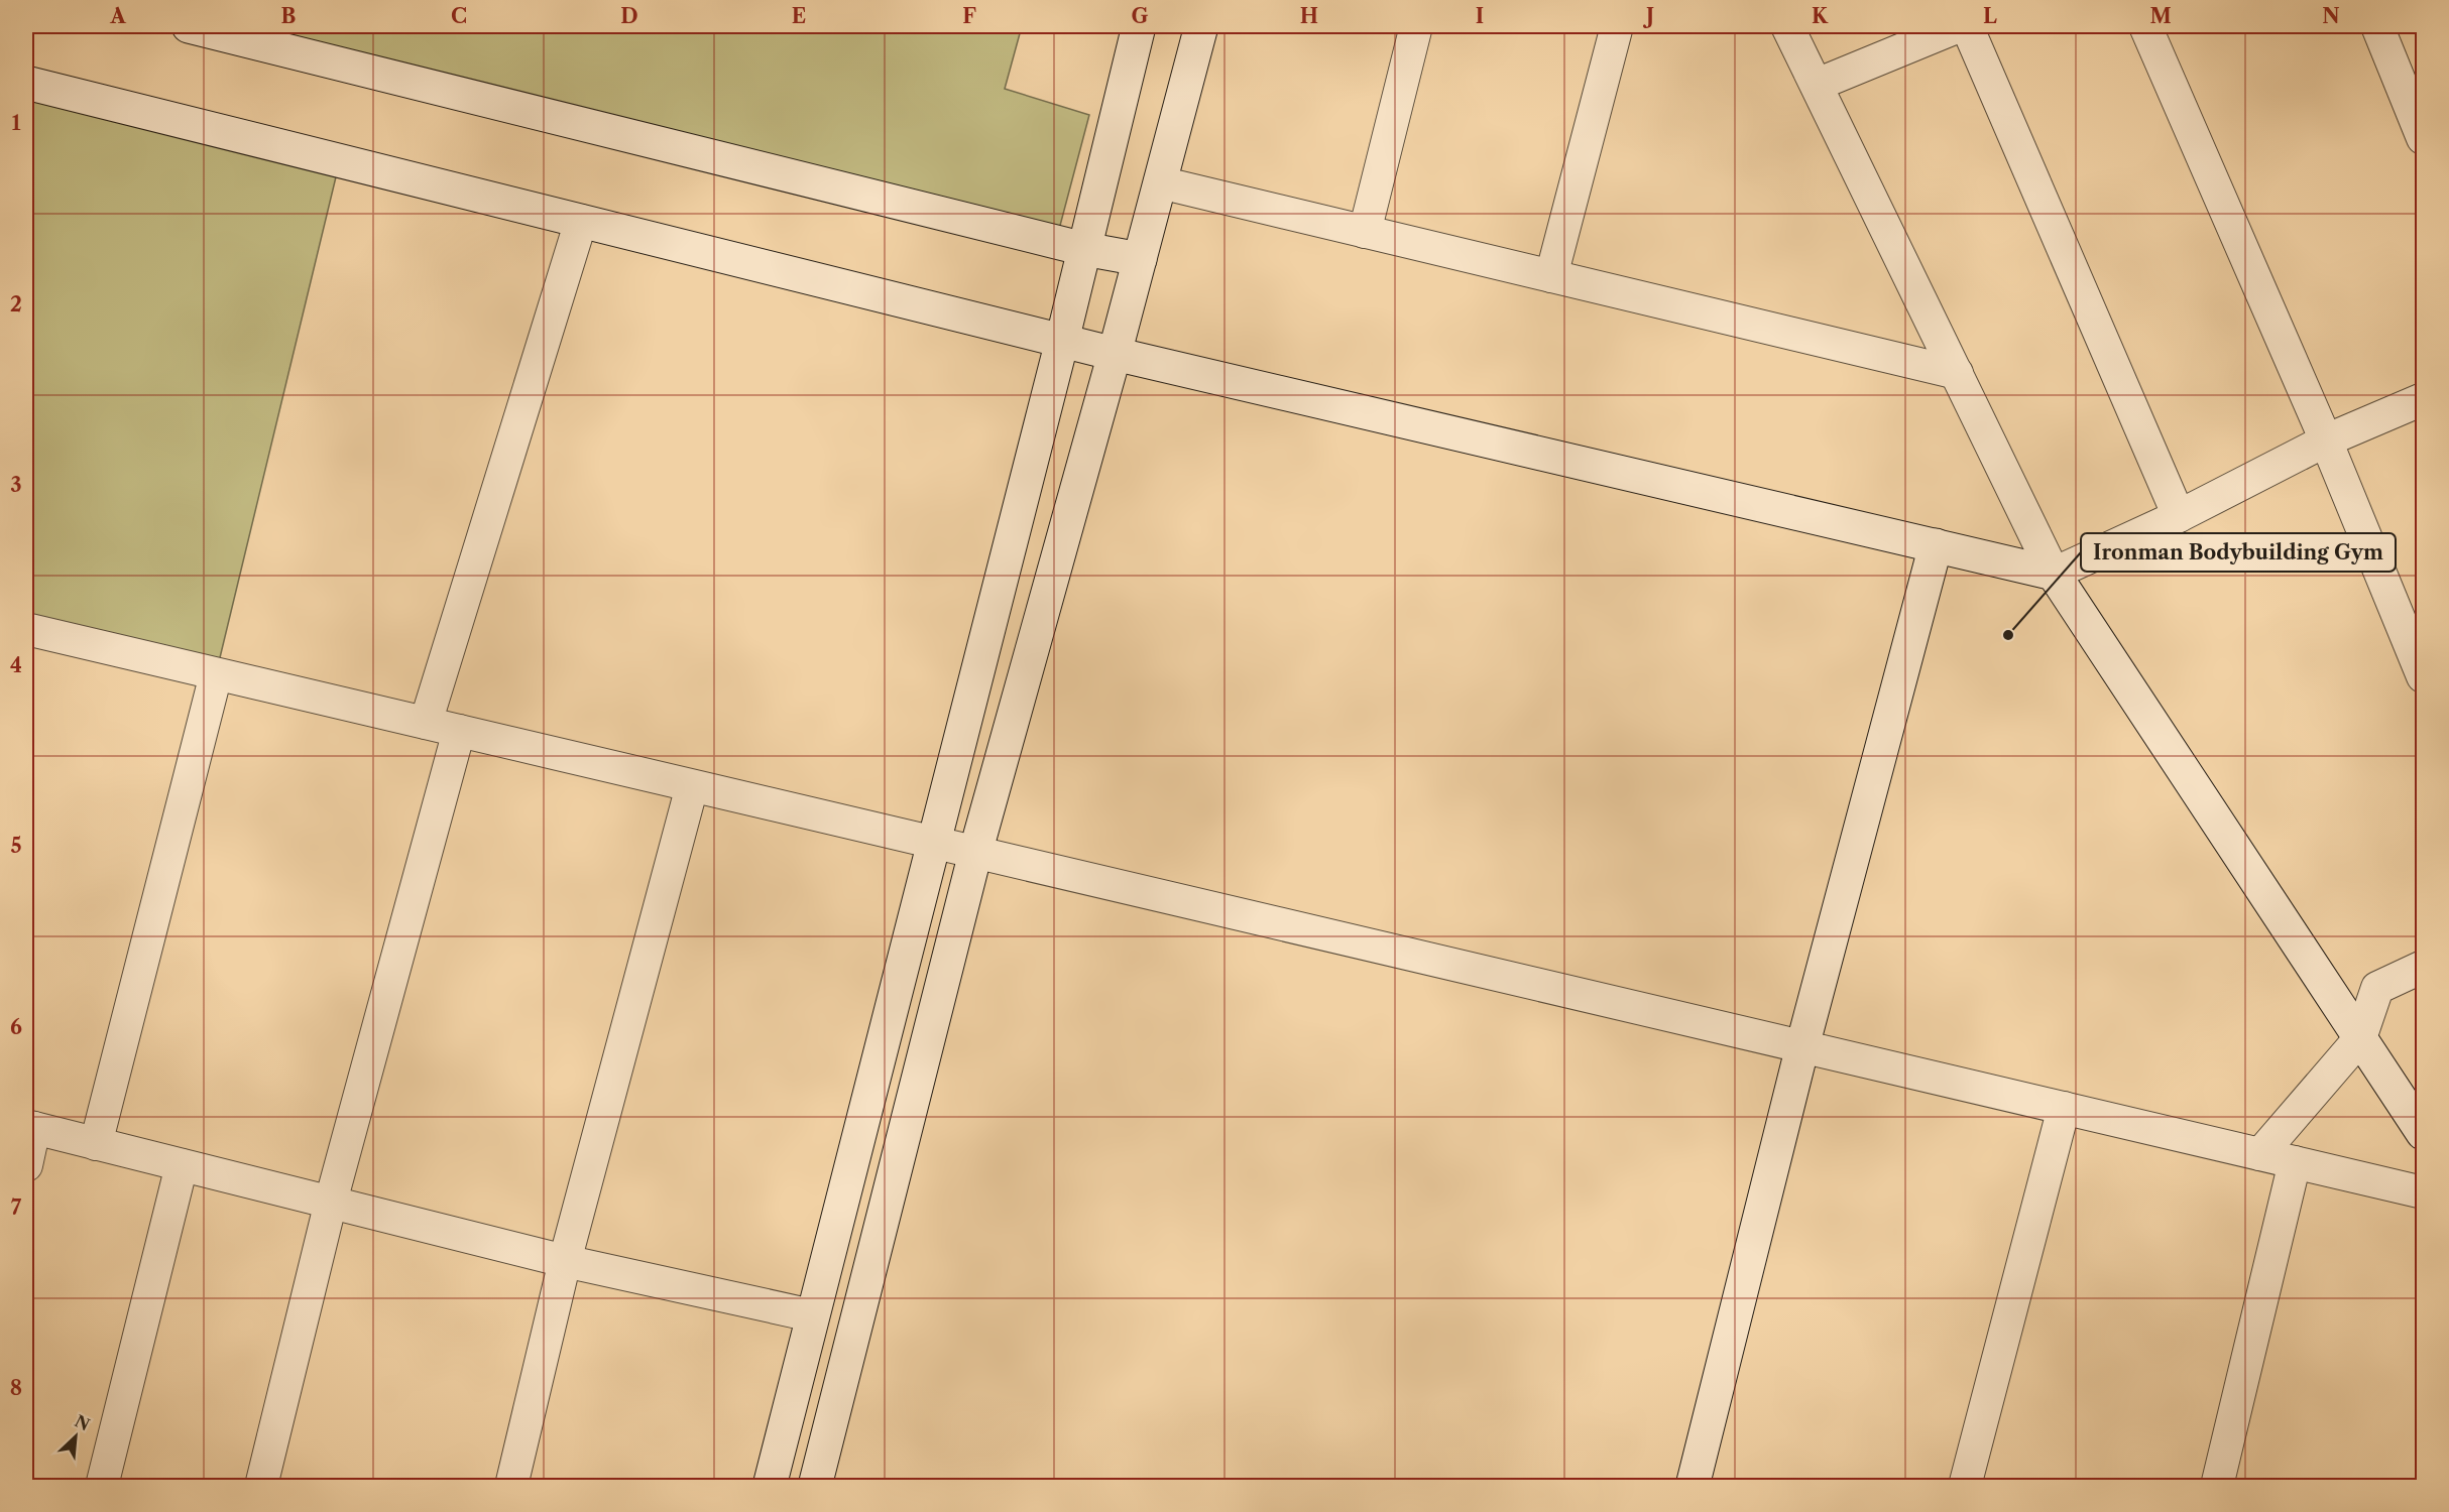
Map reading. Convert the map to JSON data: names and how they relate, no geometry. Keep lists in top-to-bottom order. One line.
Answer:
{"places":["Ironman Bodybuilding Gym"],"north":"top right","grid":{"columns":["A","B","C","D","E","F","G","H","I","J","K","L","M","N"],"rows":["1","2","3","4","5","6","7","8"]}}
